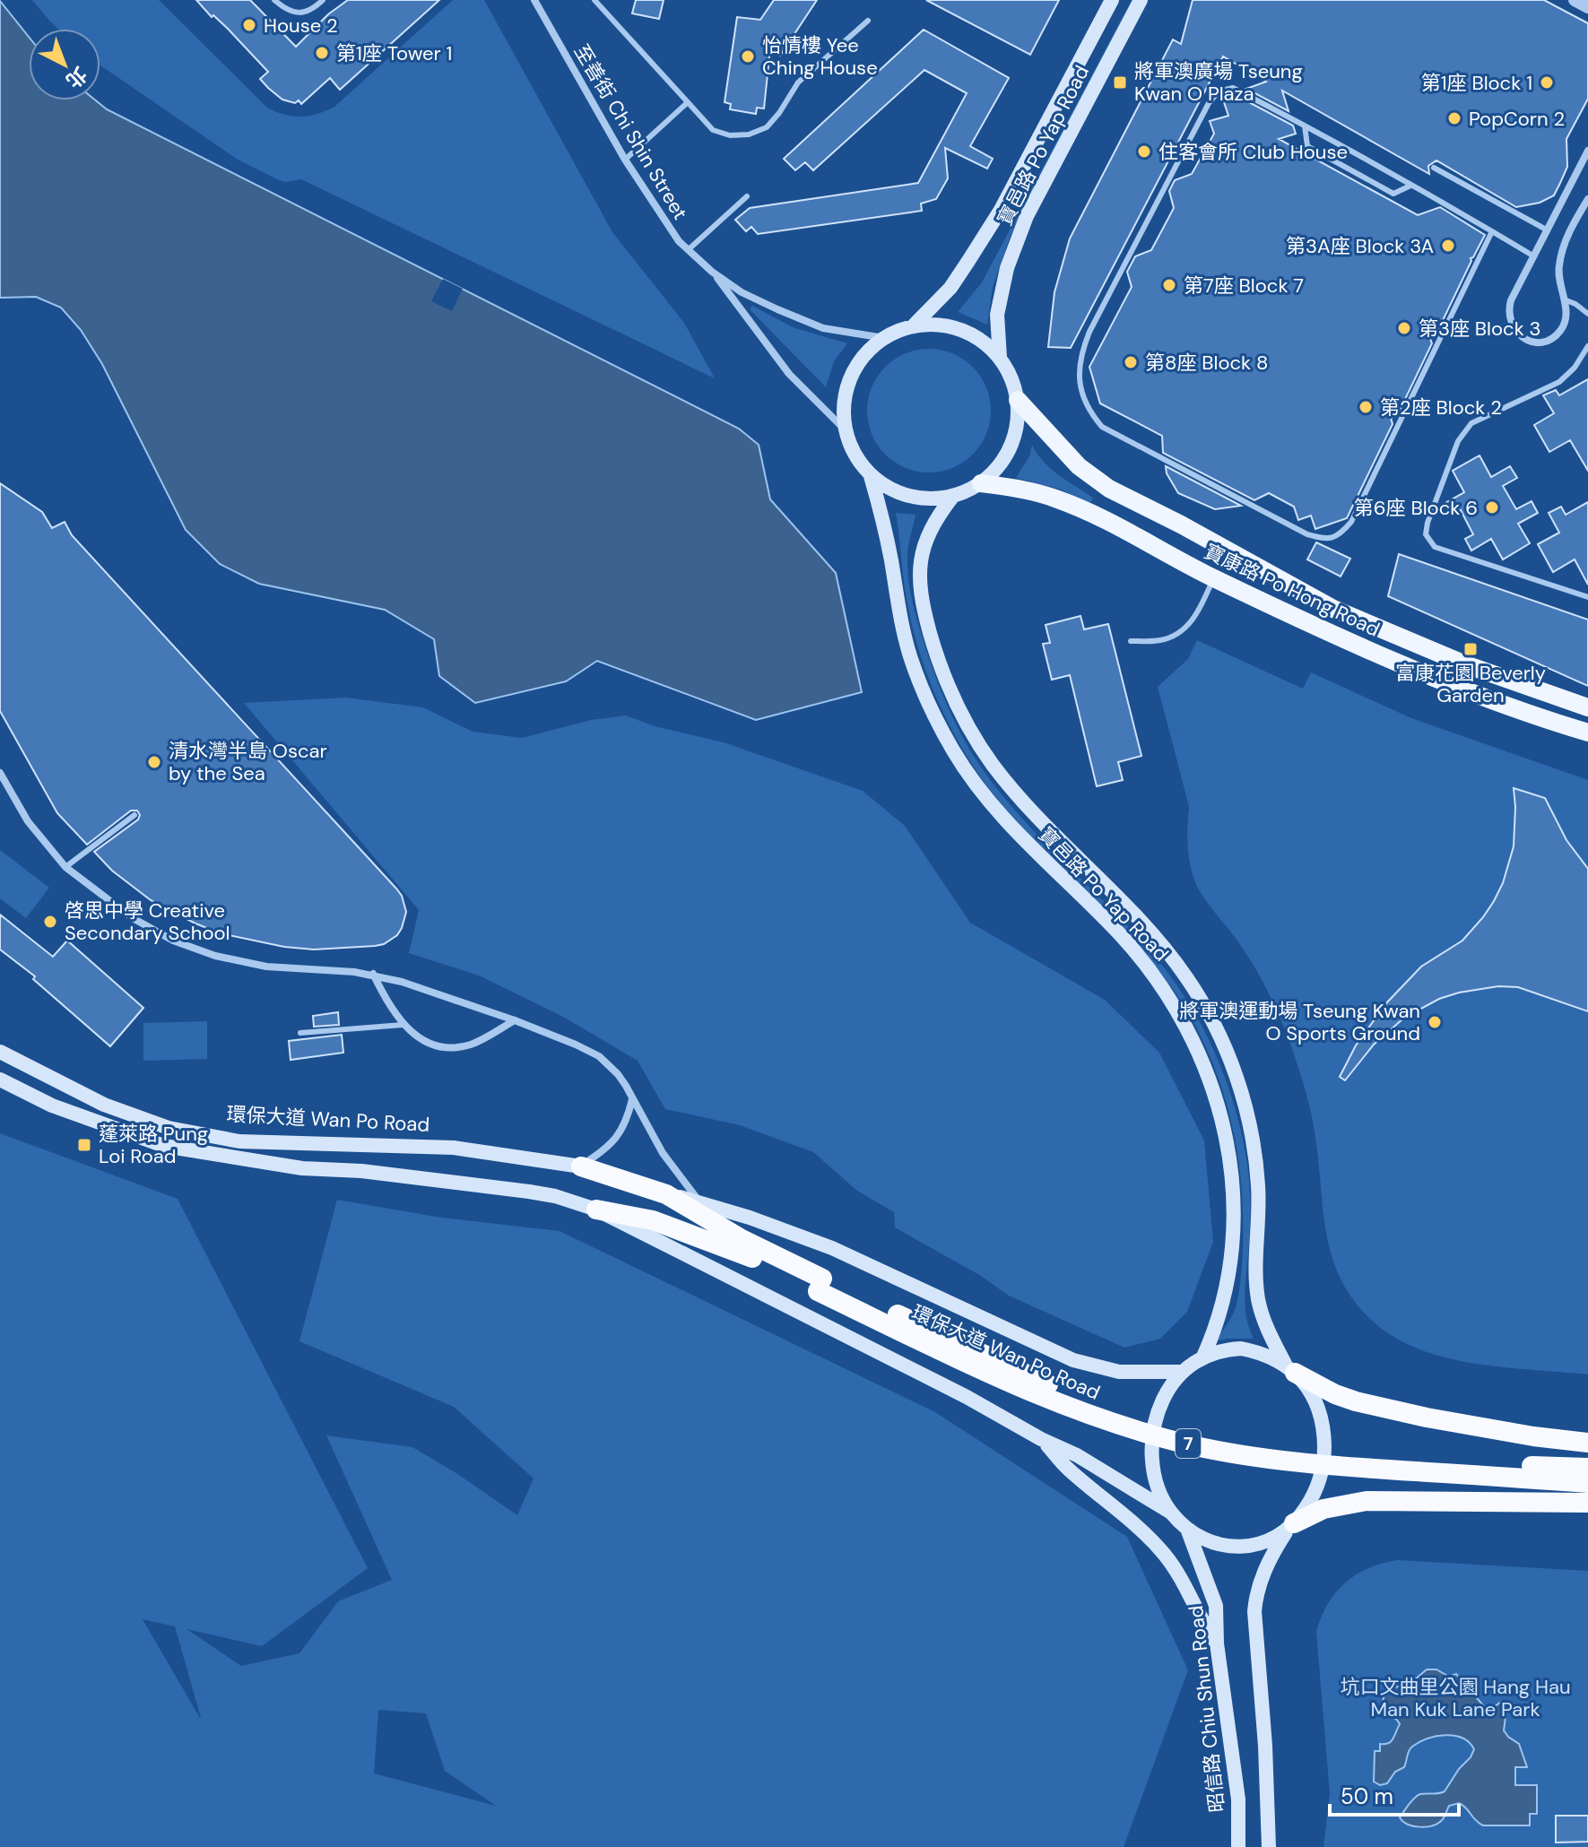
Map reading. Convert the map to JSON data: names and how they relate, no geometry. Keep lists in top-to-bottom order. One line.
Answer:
{"streets":{"highway":["環保大道 Wan Po Road","7"],"main road":["寶邑路 Po Yap Road","寶康路 Po Hong Road","昭信路 Chiu Shun Road"],"street":["至善街 Chi Shin Street"]},"crossings":[["至善街 Chi Shin Street","寶邑路 Po Yap Road"],["至善街 Chi Shin Street","寶康路 Po Hong Road"],["寶邑路 Po Yap Road","寶康路 Po Hong Road"],["寶邑路 Po Yap Road","環保大道 Wan Po Road"],["寶邑路 Po Yap Road","昭信路 Chiu Shun Road"],["環保大道 Wan Po Road","昭信路 Chiu Shun Road"]],"parks":["坑口文曲里公園 Hang Hau Man Kuk Lane Park"],"places":{"other":["House 2","第1座 Tower 1","怡情樓 Yee Ching House","第1座 Block 1","PopCorn 2","住客會所 Club House","第3A座 Block 3A","第7座 Block 7","第3座 Block 3","第8座 Block 8","第2座 Block 2","第6座 Block 6","清水灣半島 Oscar by the Sea","啓思中學 Creative Secondary School","將軍澳運動場 Tseung Kwan O Sports Ground"],"transit":["將軍澳廣場 Tseung Kwan O Plaza","富康花園 Beverly Garden","蓬萊路 Pung Loi Road"]},"scale_bar":"50 m","north":"bottom right"}
